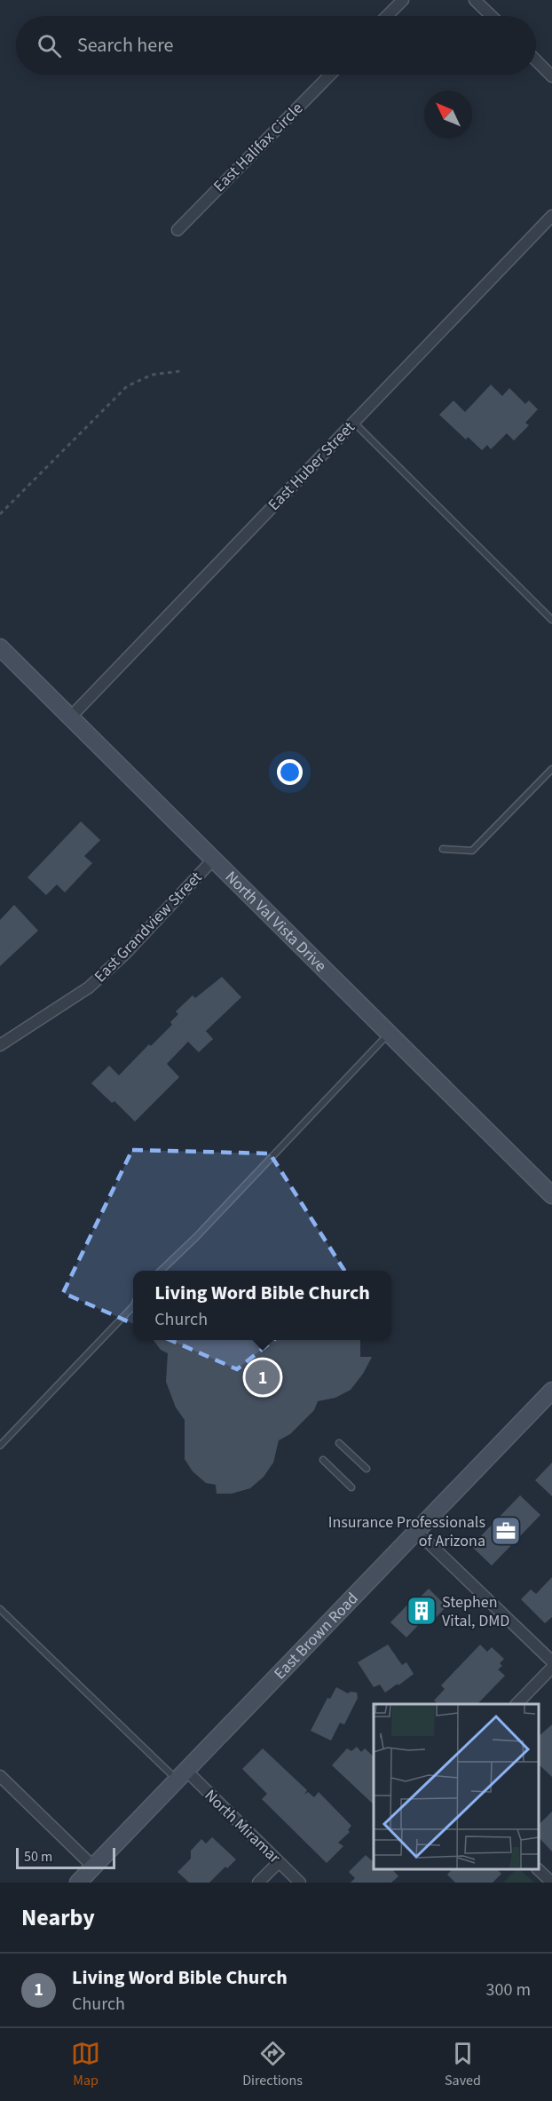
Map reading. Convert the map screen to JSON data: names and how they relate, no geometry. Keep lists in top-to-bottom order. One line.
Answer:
{"streets":{"main road":["North Val Vista Drive","East Brown Road"],"street":["East Halifax Circle","East Huber Street","East Grandview Street","North Miramar"]},"crossings":[["East Huber Street","North Val Vista Drive"],["North Val Vista Drive","East Grandview Street"],["East Brown Road","North Miramar"]],"places":{"office":["Insurance Professionals of Arizona"],"building":["Stephen Vital, DMD"]},"scale_bar":"50 m","north":"top left","page":{"search":"Search here","popup":["Living Word Bible Church","Church"],"pins":"1","scale":"50 m","heading":"Nearby","list":[{"mark":"1","name":"Living Word Bible Church","note":"Church","value":"300 m"}],"nav":["Map","Directions","Saved"]}}
